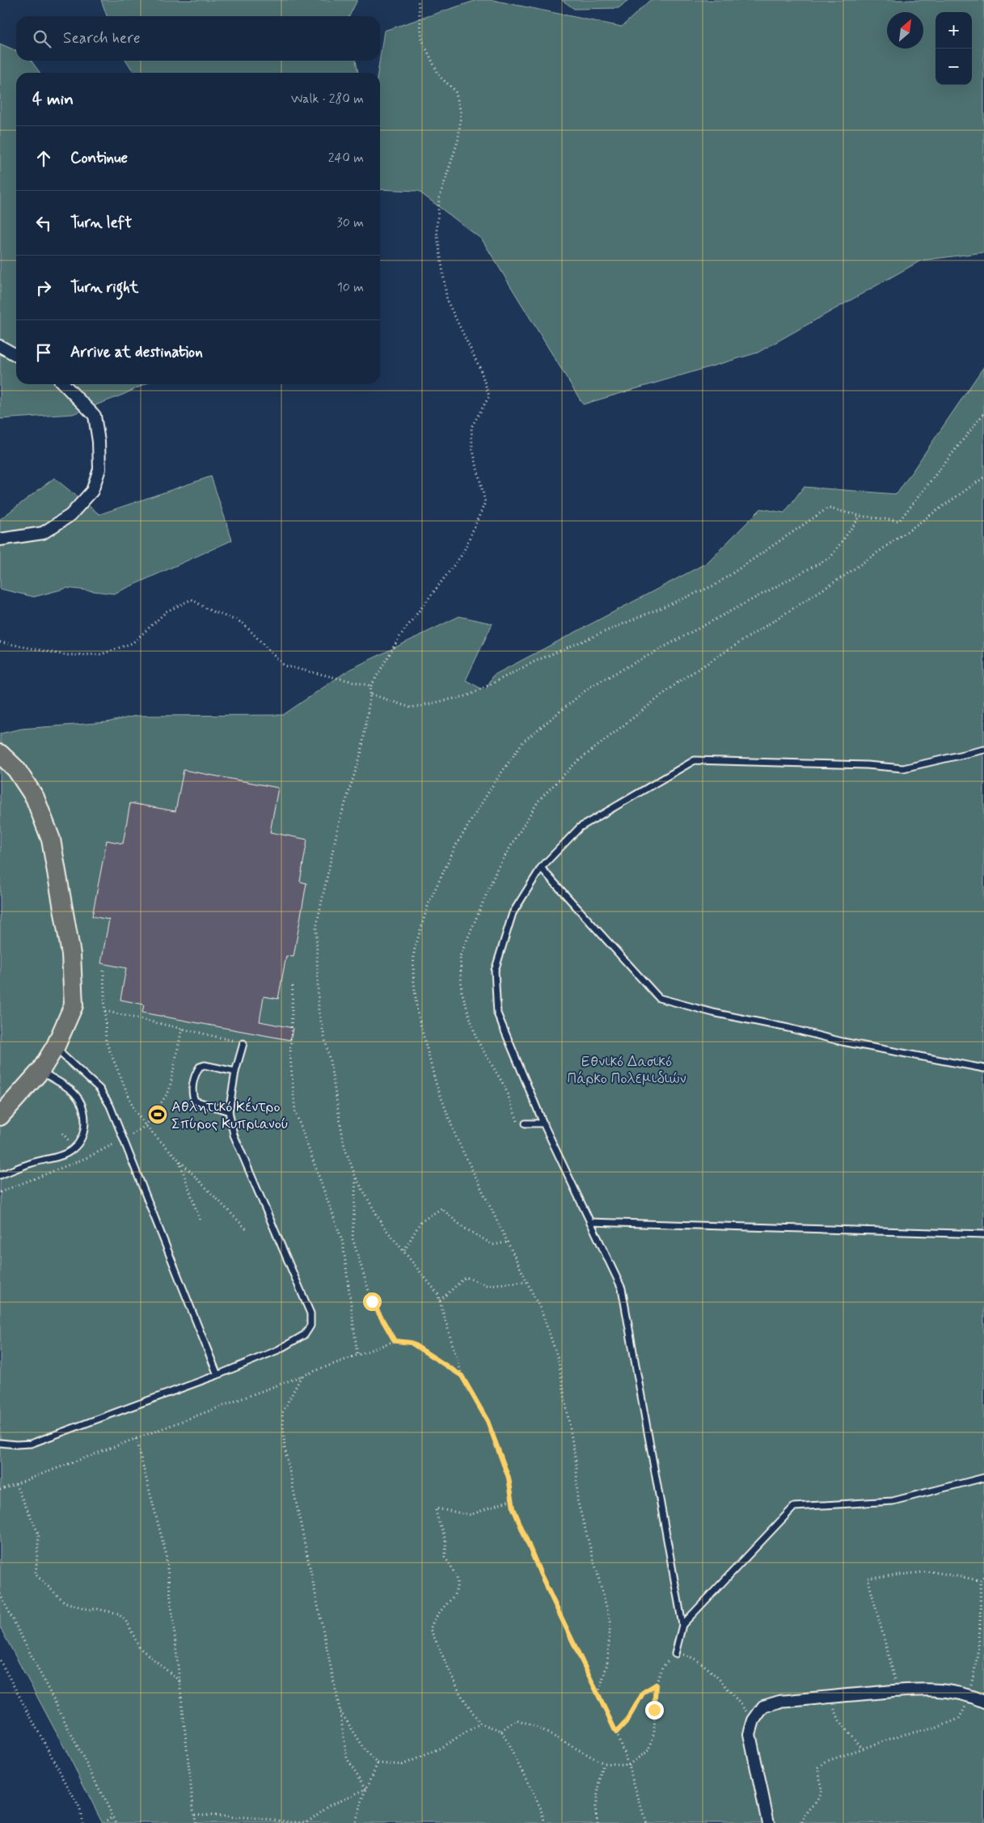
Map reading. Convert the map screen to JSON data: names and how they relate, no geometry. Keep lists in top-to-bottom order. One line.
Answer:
{"parks":["Εθνικό Δασικό Πάρκο Πολεμιδιών"],"places":{"sports":["Αθλητικό Κέντρο Σπύρος Κυπριανού"]},"north":"top right","page":{"map_buttons":["+","−"],"search":"Search here","heading":["4 min","Walk · 280 m"],"list":[["Continue","240 m"],["Turn left","30 m"],["Turn right","10 m"],"Arrive at destination"]}}
